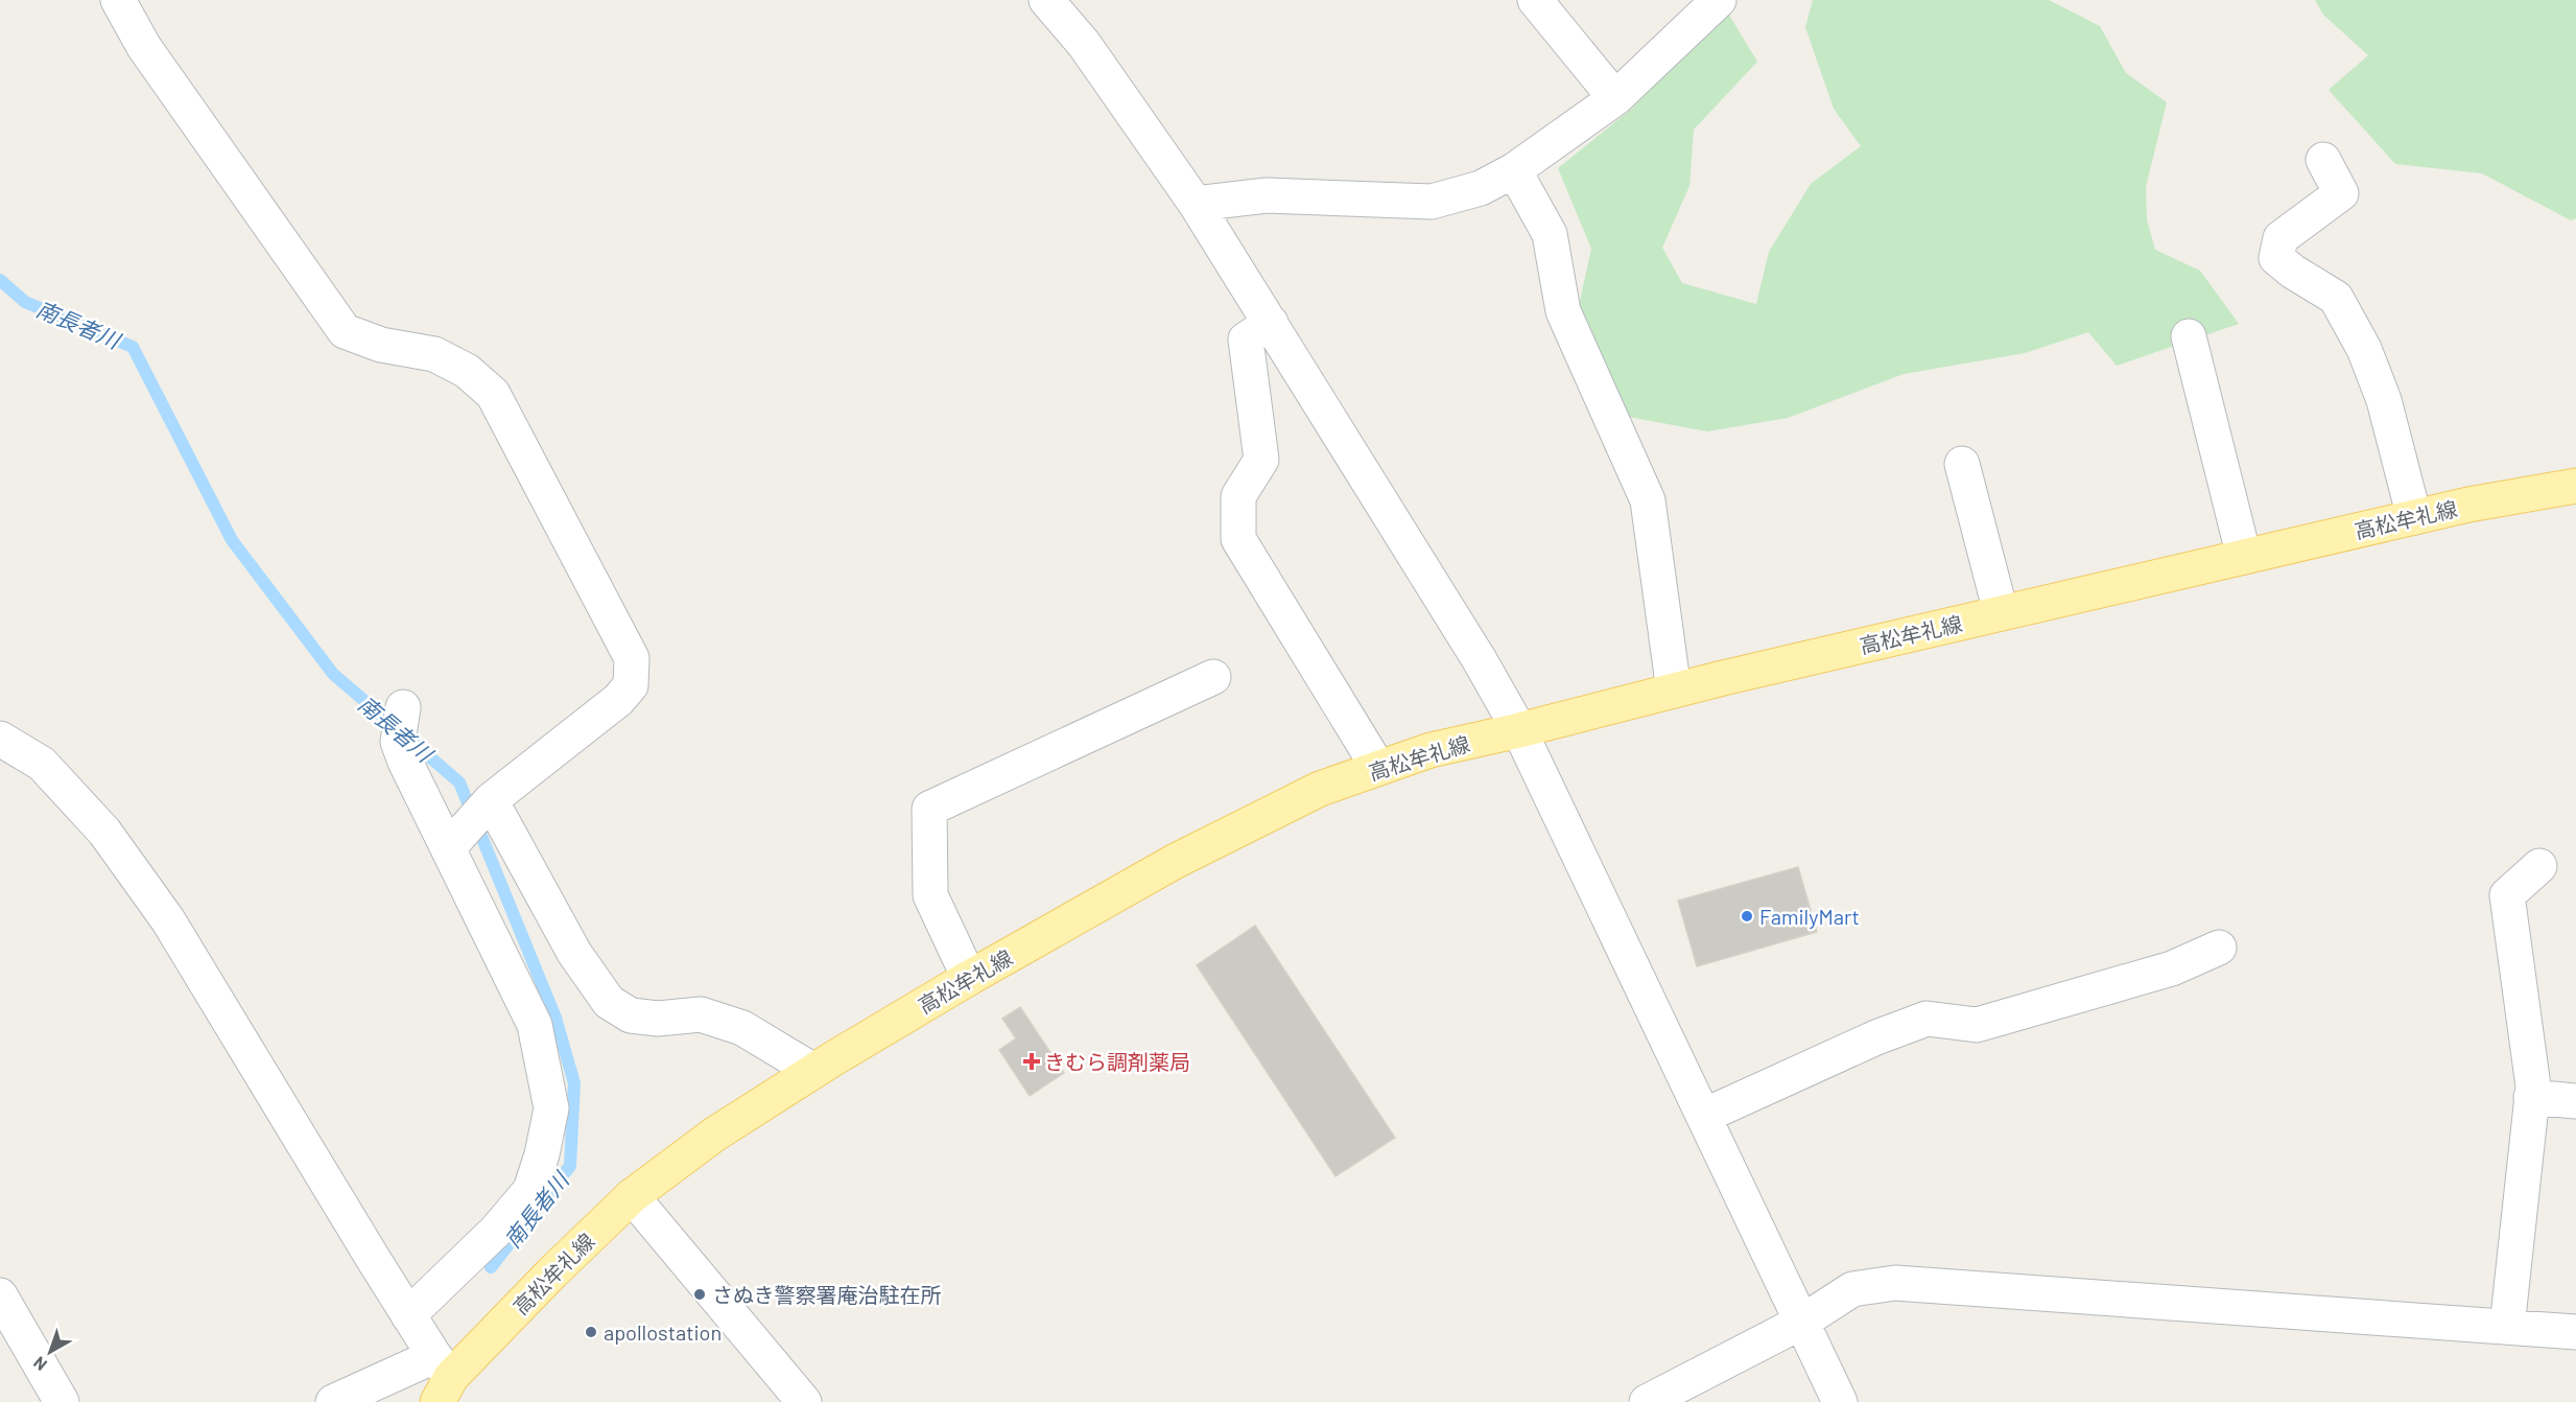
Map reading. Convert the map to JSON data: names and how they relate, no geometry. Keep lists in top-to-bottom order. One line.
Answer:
{"streets":{"main road":["高松牟礼線"]},"water":["南長者川"],"places":{"other":["FamilyMart","さぬき警察署庵治駐在所","apollostation"],"health":["きむら調剤薬局"]},"north":"bottom left"}
